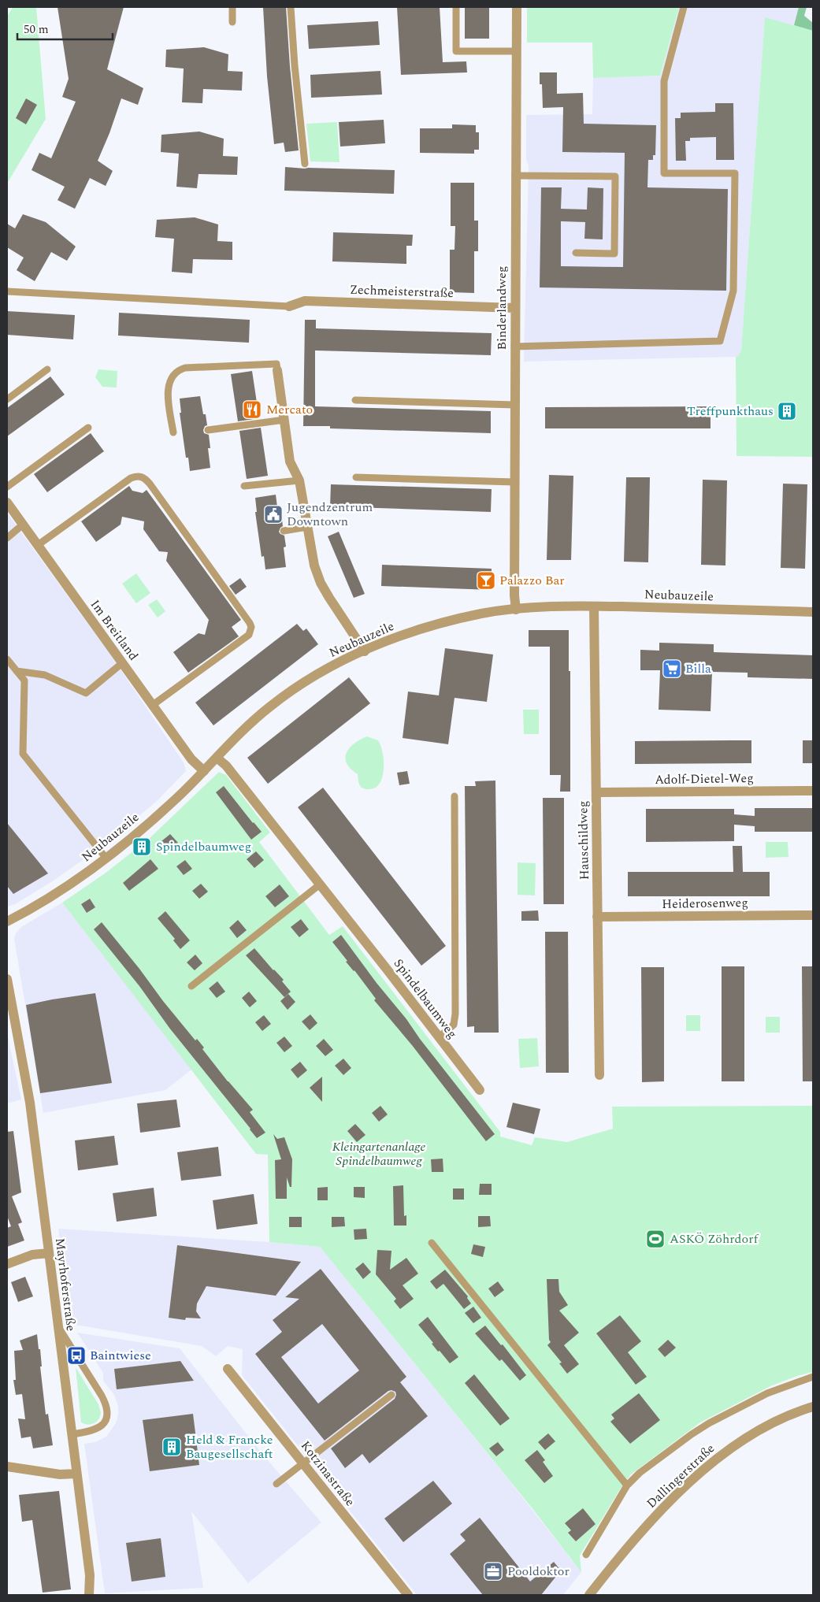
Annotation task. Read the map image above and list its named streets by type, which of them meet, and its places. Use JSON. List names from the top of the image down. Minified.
{"streets":{"street":["Zechmeisterstraße","Binderlandweg","Neubauzeile","Im Breitland","Adolf-Dietel-Weg","Hauschildweg","Heiderosenweg","Spindelbaumweg","Mayrhoferstraße","Kotzinastraße","Dallingerstraße"]},"crossings":[["Zechmeisterstraße","Binderlandweg"],["Binderlandweg","Neubauzeile"],["Neubauzeile","Im Breitland"],["Neubauzeile","Hauschildweg"],["Neubauzeile","Spindelbaumweg"],["Adolf-Dietel-Weg","Hauschildweg"],["Hauschildweg","Heiderosenweg"]],"parks":["Kleingartenanlage Spindelbaumweg"],"places":{"restaurant":["Mercato"],"building":["Treffpunkthaus","Spindelbaumweg","Held & Francke Baugesellschaft"],"public building":["Jugendzentrum Downtown"],"bar":["Palazzo Bar"],"supermarket":["Billa"],"sports":["ASKÖ Zöhrdorf"],"bus stop":["Baintwiese"],"office":["Pooldoktor"]},"scale_bar":"50 m"}
